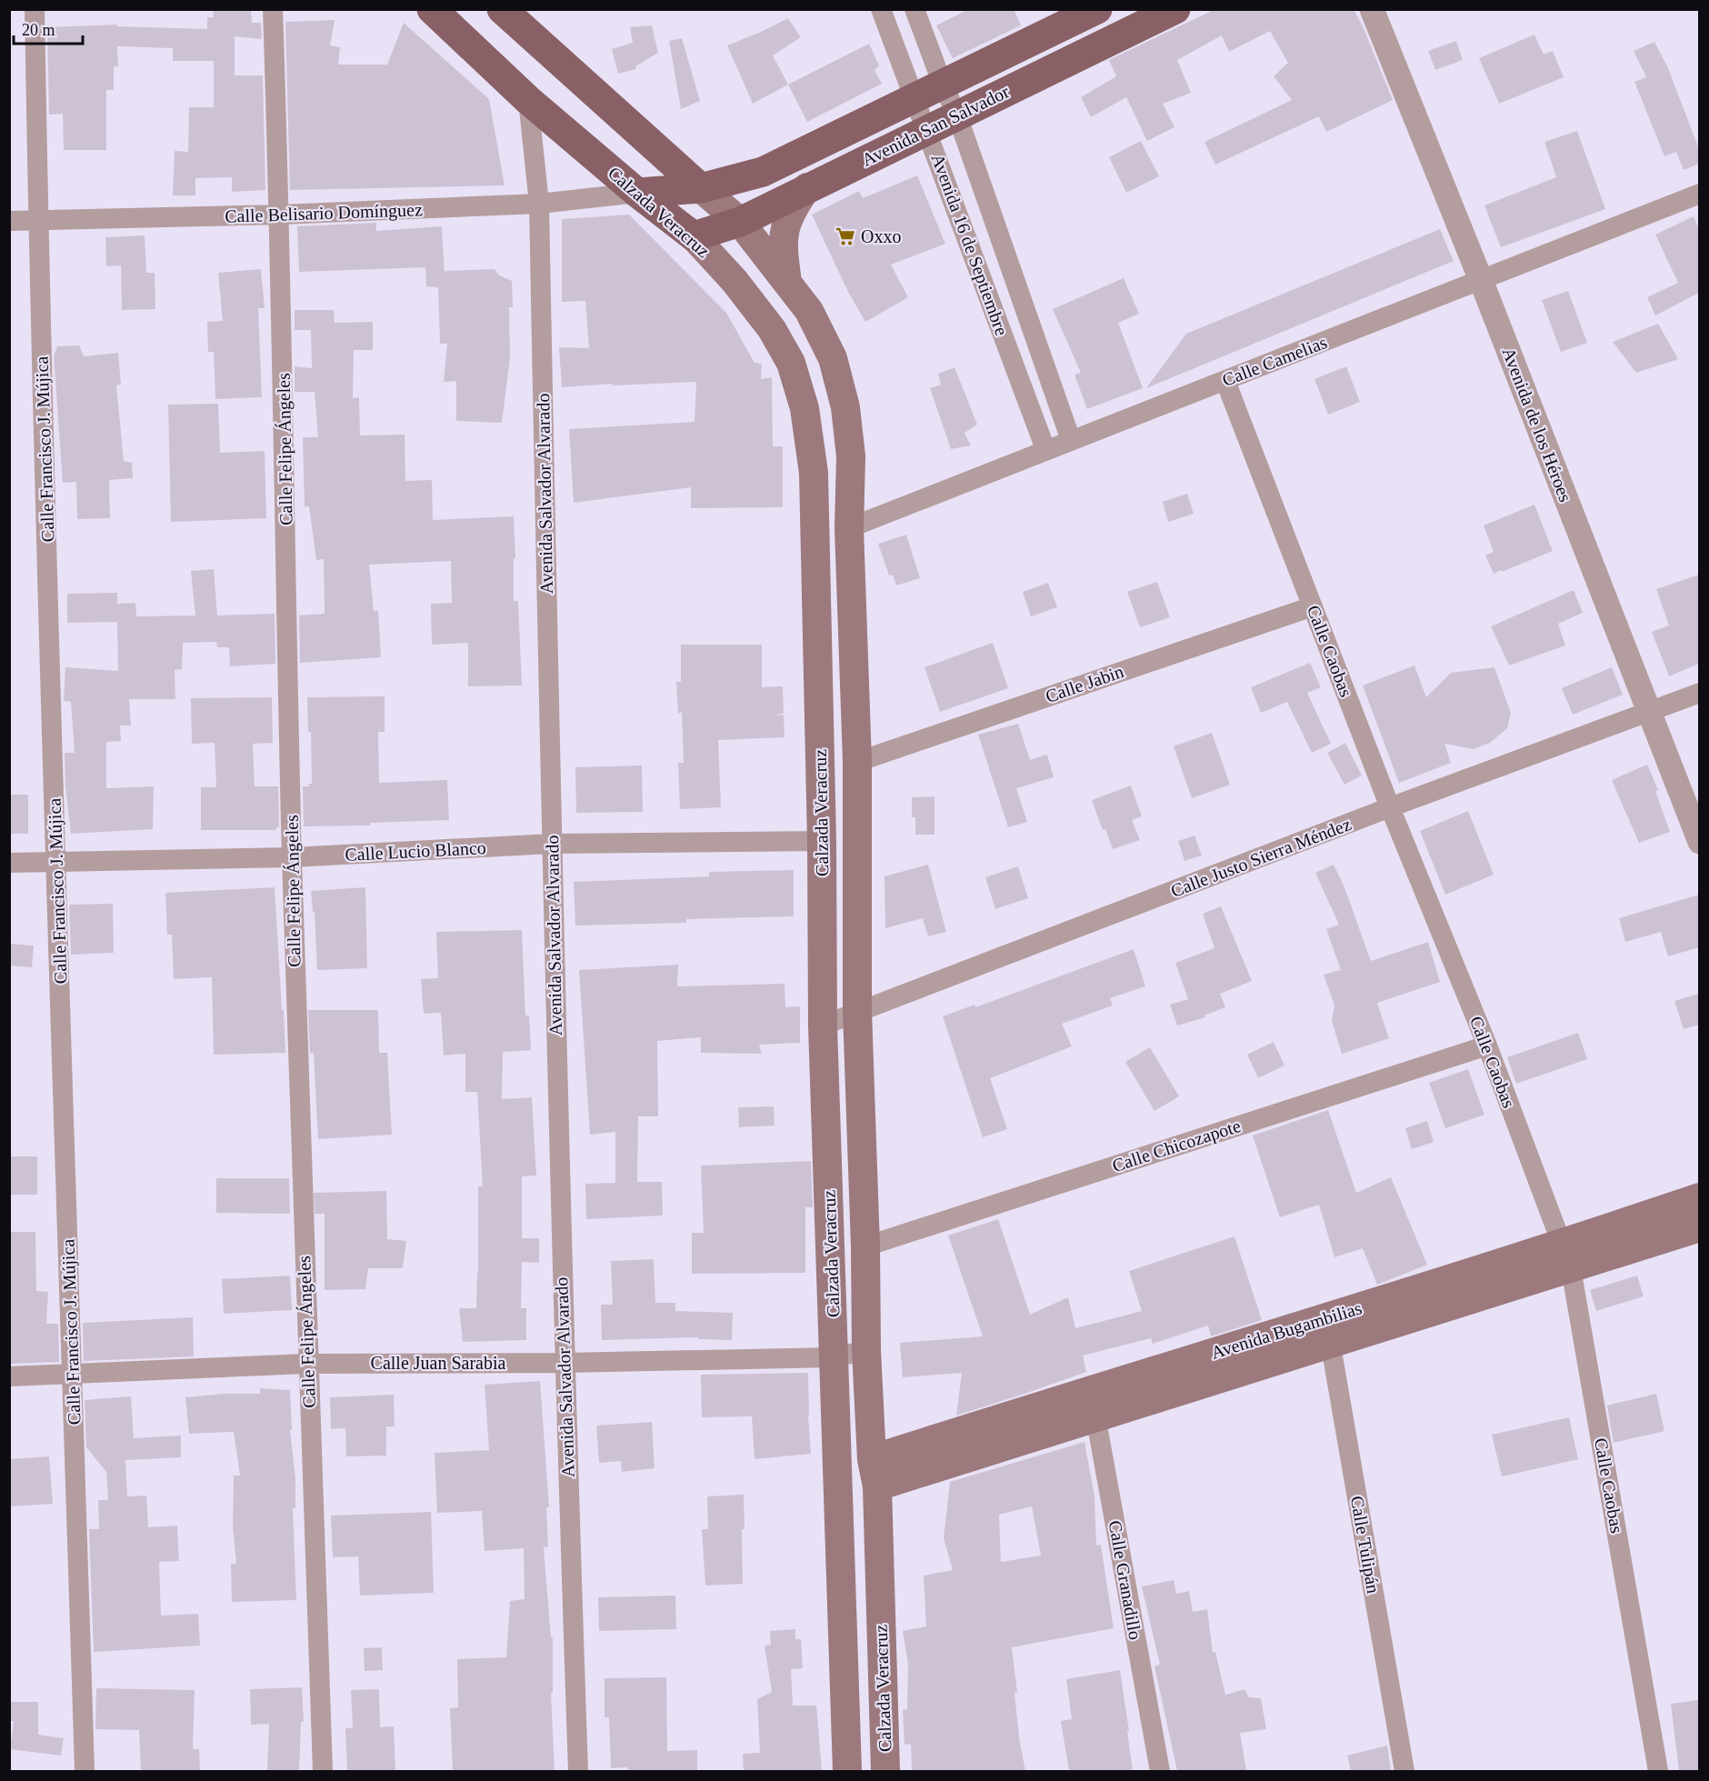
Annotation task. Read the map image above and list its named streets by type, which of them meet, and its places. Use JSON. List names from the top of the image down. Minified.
{"streets":{"main road":["Avenida San Salvador","Calzada Veracruz","Avenida Bugambilias"],"street":["Calle Belisario Domínguez","Avenida 16 de Septiembre","Calle Camelias","Avenida de los Héroes","Calle Francisco J. Mújica","Calle Felipe Ángeles","Avenida Salvador Alvarado","Calle Caobas","Calle Jabin","Calle Lucio Blanco","Calle Justo Sierra Méndez","Calle Chicozapote","Calle Juan Sarabia","Calle Tulipán","Calle Granadillo"]},"crossings":[["Avenida San Salvador","Calzada Veracruz"],["Avenida San Salvador","Calle Belisario Domínguez"],["Avenida San Salvador","Avenida 16 de Septiembre"],["Calzada Veracruz","Calle Belisario Domínguez"],["Calzada Veracruz","Calle Camelias"],["Calzada Veracruz","Avenida Salvador Alvarado"],["Calzada Veracruz","Calle Jabin"],["Calzada Veracruz","Calle Lucio Blanco"],["Calzada Veracruz","Calle Justo Sierra Méndez"],["Calzada Veracruz","Calle Chicozapote"],["Calzada Veracruz","Avenida Bugambilias"],["Calzada Veracruz","Calle Juan Sarabia"],["Calle Belisario Domínguez","Calle Francisco J. Mújica"],["Calle Belisario Domínguez","Calle Felipe Ángeles"],["Calle Belisario Domínguez","Avenida Salvador Alvarado"],["Avenida 16 de Septiembre","Calle Camelias"],["Calle Camelias","Avenida de los Héroes"],["Calle Camelias","Calle Caobas"],["Avenida de los Héroes","Calle Justo Sierra Méndez"],["Calle Francisco J. Mújica","Calle Lucio Blanco"],["Calle Francisco J. Mújica","Calle Juan Sarabia"],["Calle Felipe Ángeles","Calle Lucio Blanco"],["Calle Felipe Ángeles","Calle Juan Sarabia"],["Avenida Salvador Alvarado","Calle Lucio Blanco"],["Avenida Salvador Alvarado","Calle Juan Sarabia"],["Calle Caobas","Calle Jabin"],["Calle Caobas","Calle Justo Sierra Méndez"],["Calle Caobas","Calle Chicozapote"],["Calle Caobas","Avenida Bugambilias"],["Avenida Bugambilias","Calle Tulipán"],["Avenida Bugambilias","Calle Granadillo"]],"places":{"supermarket":["Oxxo"]},"scale_bar":"20 m"}
